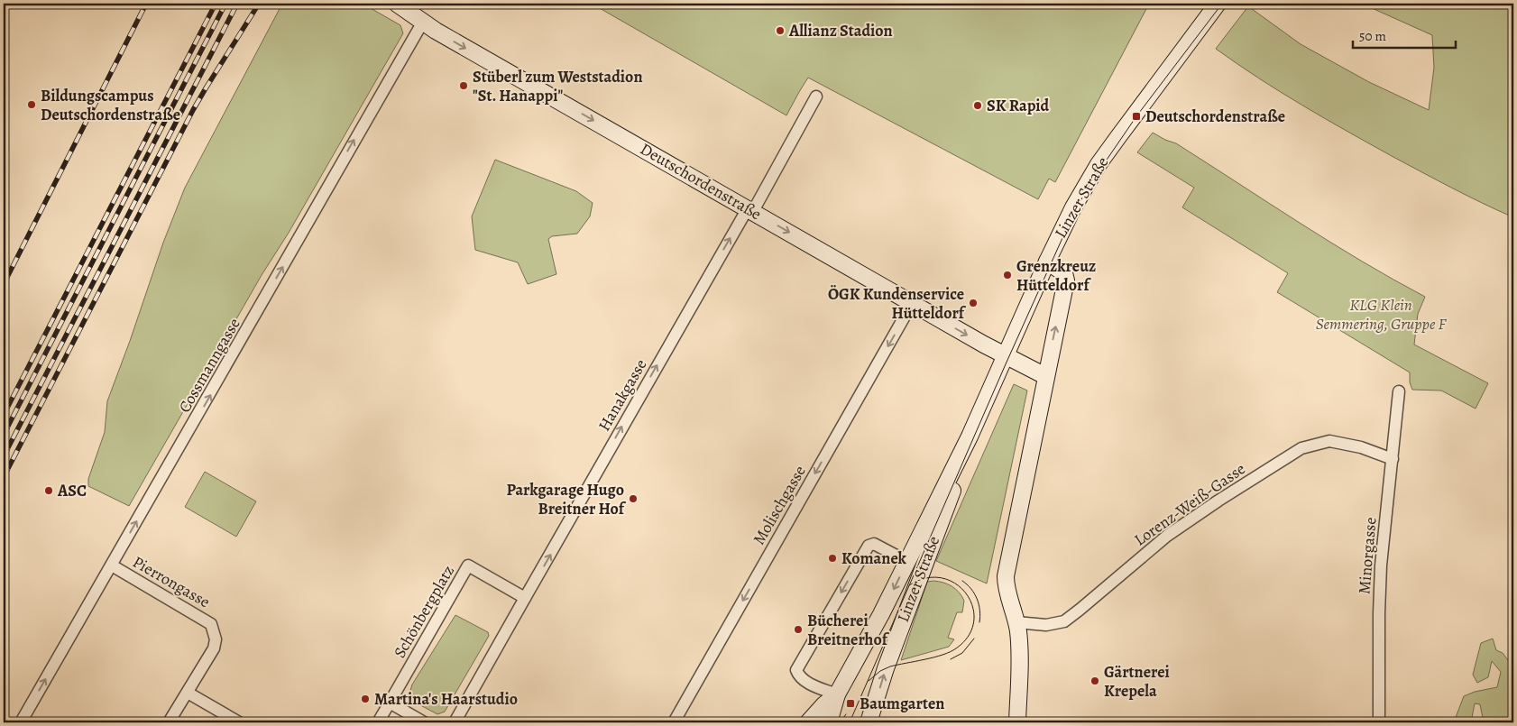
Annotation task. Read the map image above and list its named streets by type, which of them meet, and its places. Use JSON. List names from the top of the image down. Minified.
{"streets":{"main road":["Deutschordenstraße","Linzer Straße"],"street":["Cossmanngasse","Hanakgasse","Lorenz-Weiß-Gasse","Molischgasse","Minorgasse","Pierrongasse","Schönbergplatz"]},"crossings":[["Deutschordenstraße","Linzer Straße"],["Deutschordenstraße","Cossmanngasse"],["Deutschordenstraße","Hanakgasse"],["Deutschordenstraße","Molischgasse"],["Cossmanngasse","Pierrongasse"],["Hanakgasse","Schönbergplatz"],["Lorenz-Weiß-Gasse","Minorgasse"]],"one_way":["Deutschordenstraße","Cossmanngasse","Hanakgasse","Molischgasse"],"parks":["KLG Klein Semmering, Gruppe F"],"places":{"other":["Allianz Stadion","Stüberl zum Weststadion \"St. Hanappi\"","Bildungscampus Deutschordenstraße","SK Rapid","Grenzkreuz Hütteldorf","ÖGK Kundenservice Hütteldorf","ASC","Parkgarage Hugo Breitner Hof","Komanek","Bücherei Breitnerhof","Gärtnerei Krepela","Martina's Haarstudio"],"transit":["Deutschordenstraße","Baumgarten"]},"scale_bar":"50 m"}
